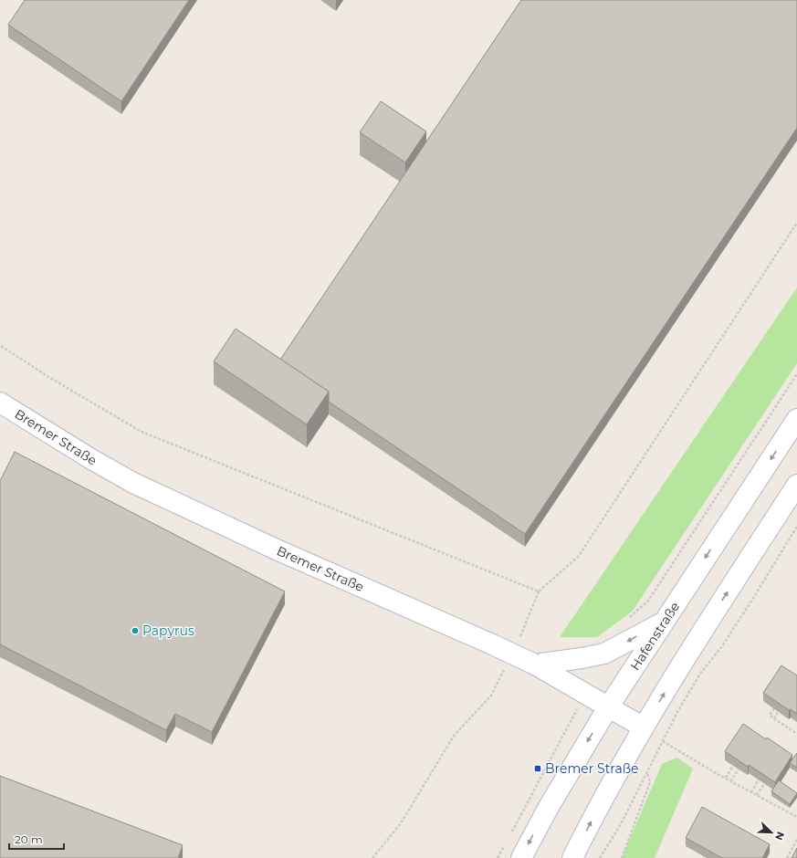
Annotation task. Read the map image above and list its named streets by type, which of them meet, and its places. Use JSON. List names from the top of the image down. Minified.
{"streets":{"main road":["Bremer Straße","Hafenstraße"]},"crossings":[["Bremer Straße","Hafenstraße"]],"places":{"other":["Papyrus"],"transit":["Bremer Straße"]},"scale_bar":"20 m","north":"bottom right"}
